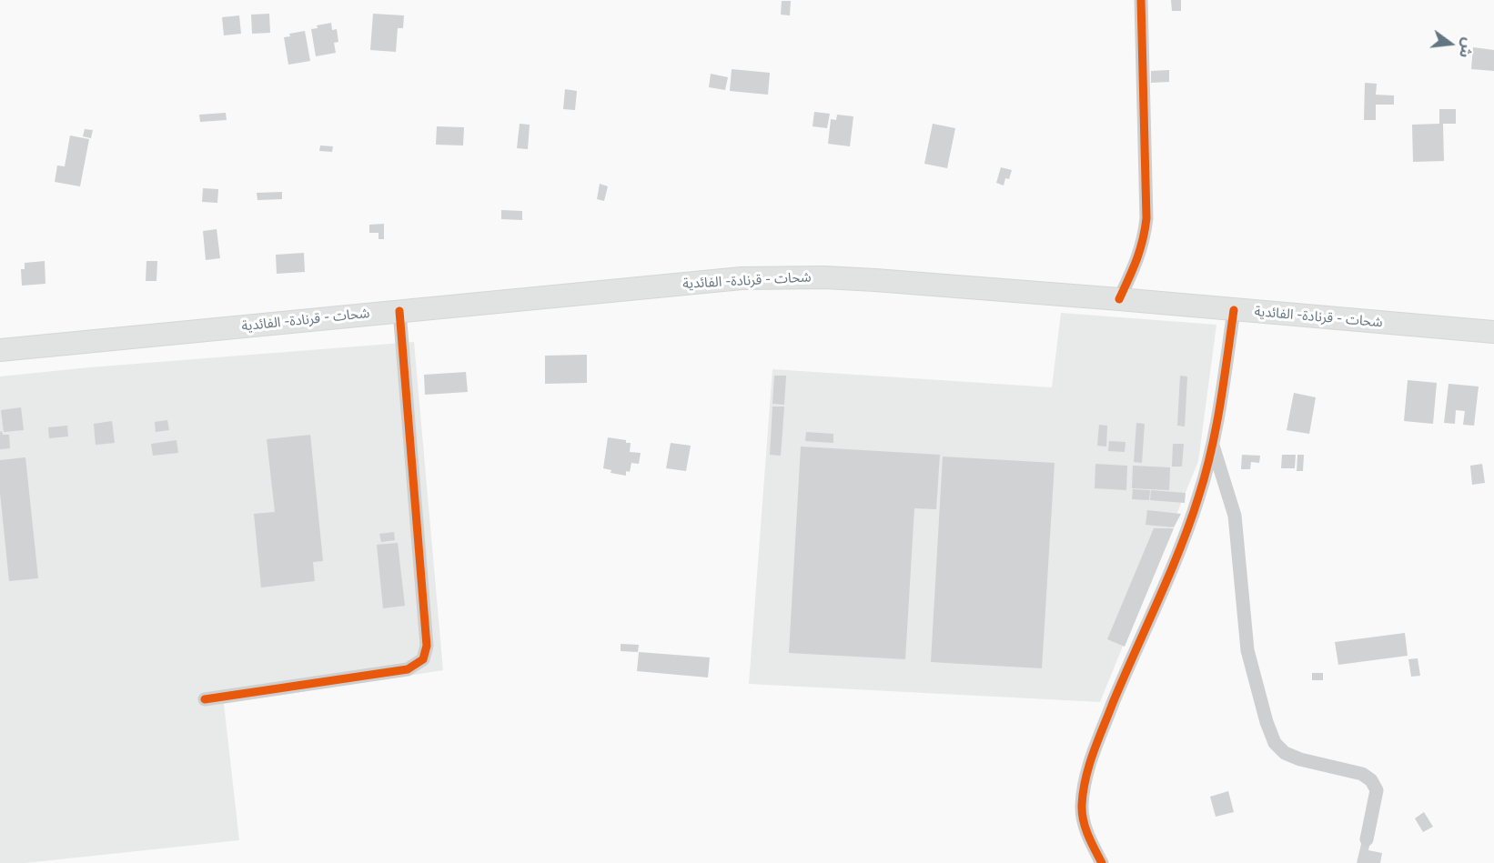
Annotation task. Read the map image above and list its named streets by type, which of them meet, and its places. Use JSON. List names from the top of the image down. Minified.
{"streets":{"main road":["شحات - قرنادة- الفائدية"]},"north":"right"}
